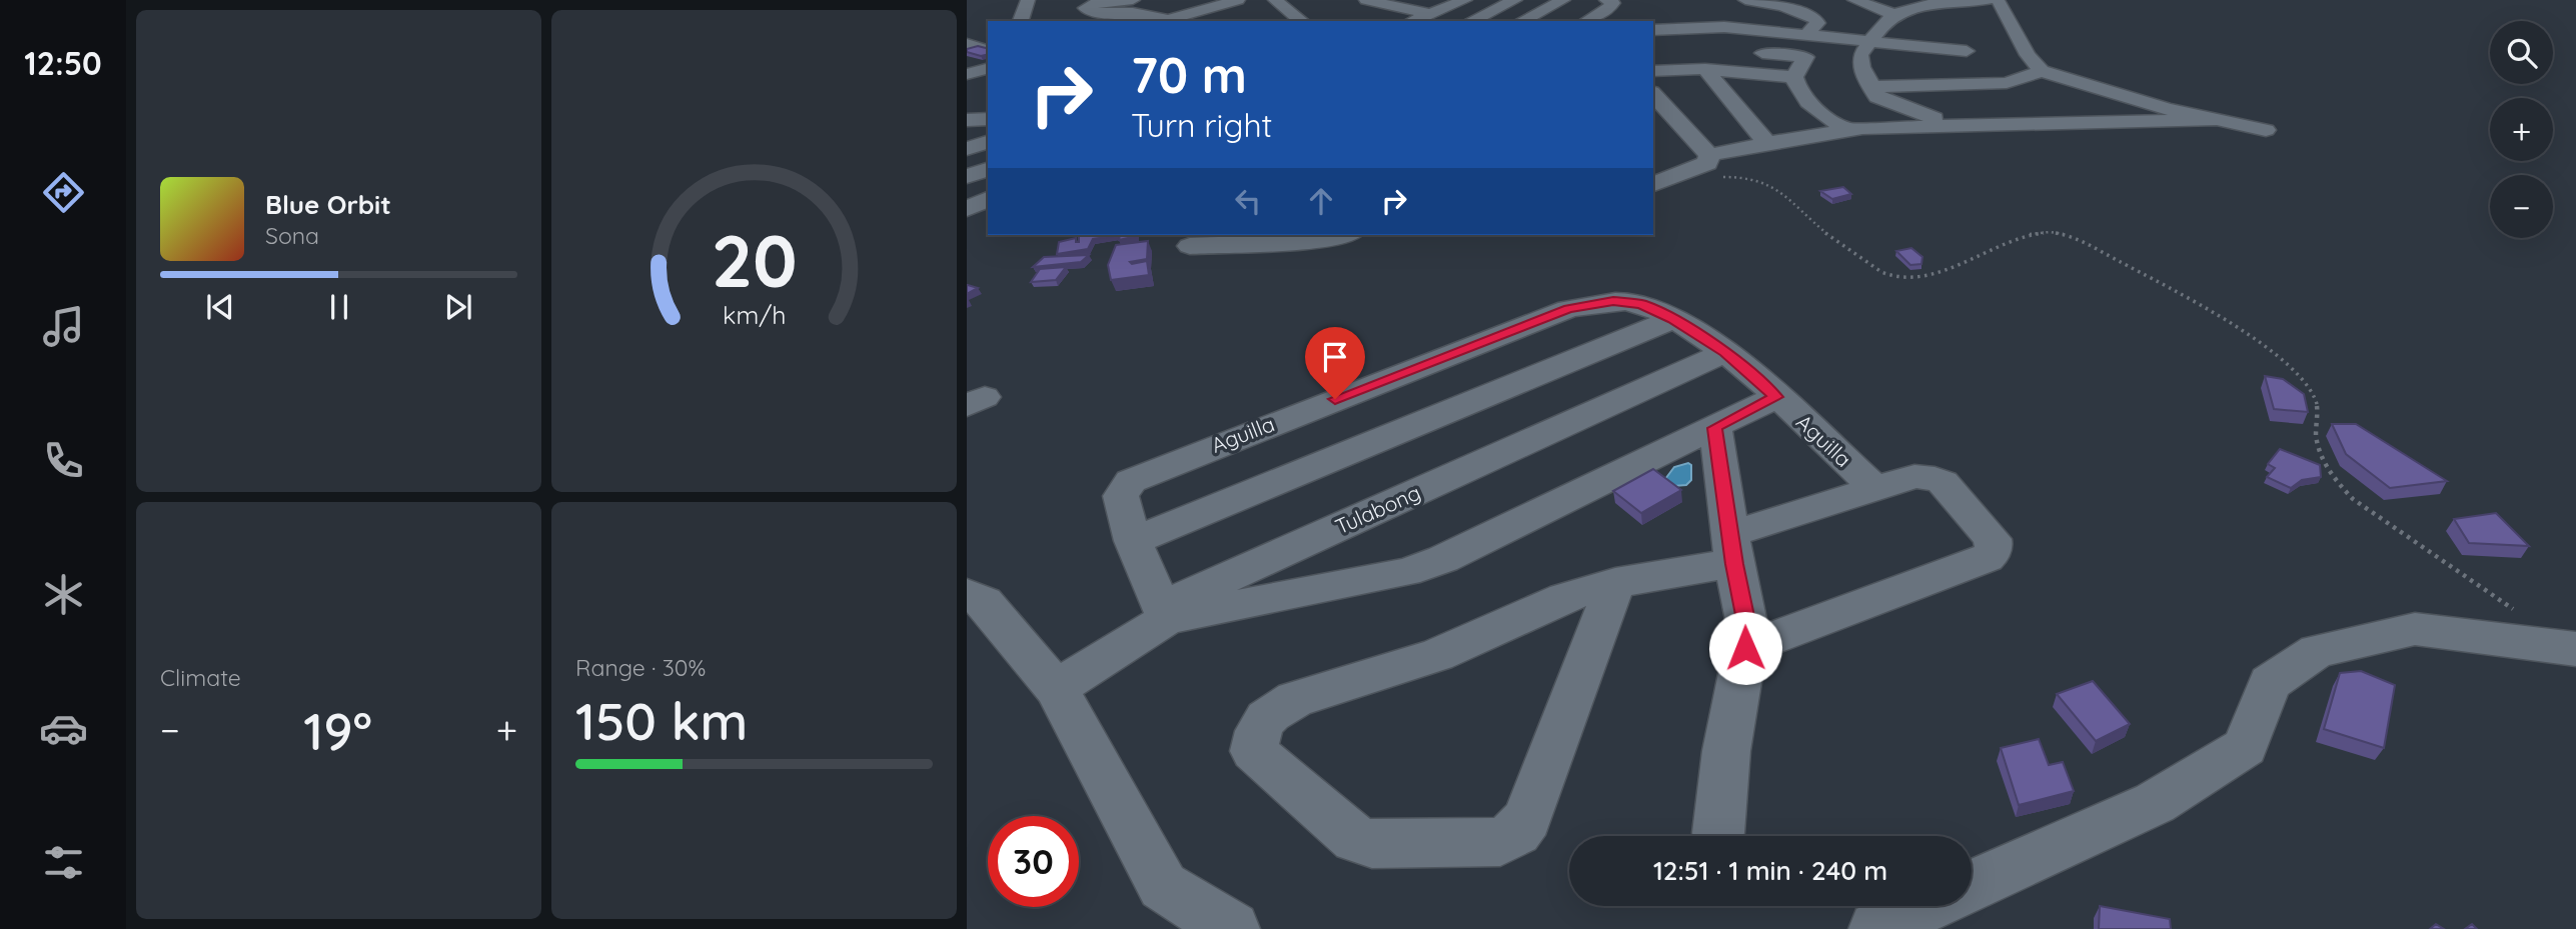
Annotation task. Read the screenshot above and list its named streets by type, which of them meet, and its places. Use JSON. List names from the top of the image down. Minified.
{"streets":{"street":["Aguilla","Tulabong"]},"crossings":[["Aguilla","Tulabong"]],"page":{"tabs":"12:50","map_buttons":["+","−"],"turn":["70 m","Turn right"],"song":["Blue Orbit","Sona"],"tile":["Climate",["Range · 30%","150 km"]],"heat":["−","19°","+"],"limit":"30","trip":"12:51 · 1 min · 240 m","gauge":["20","km/h"]}}
